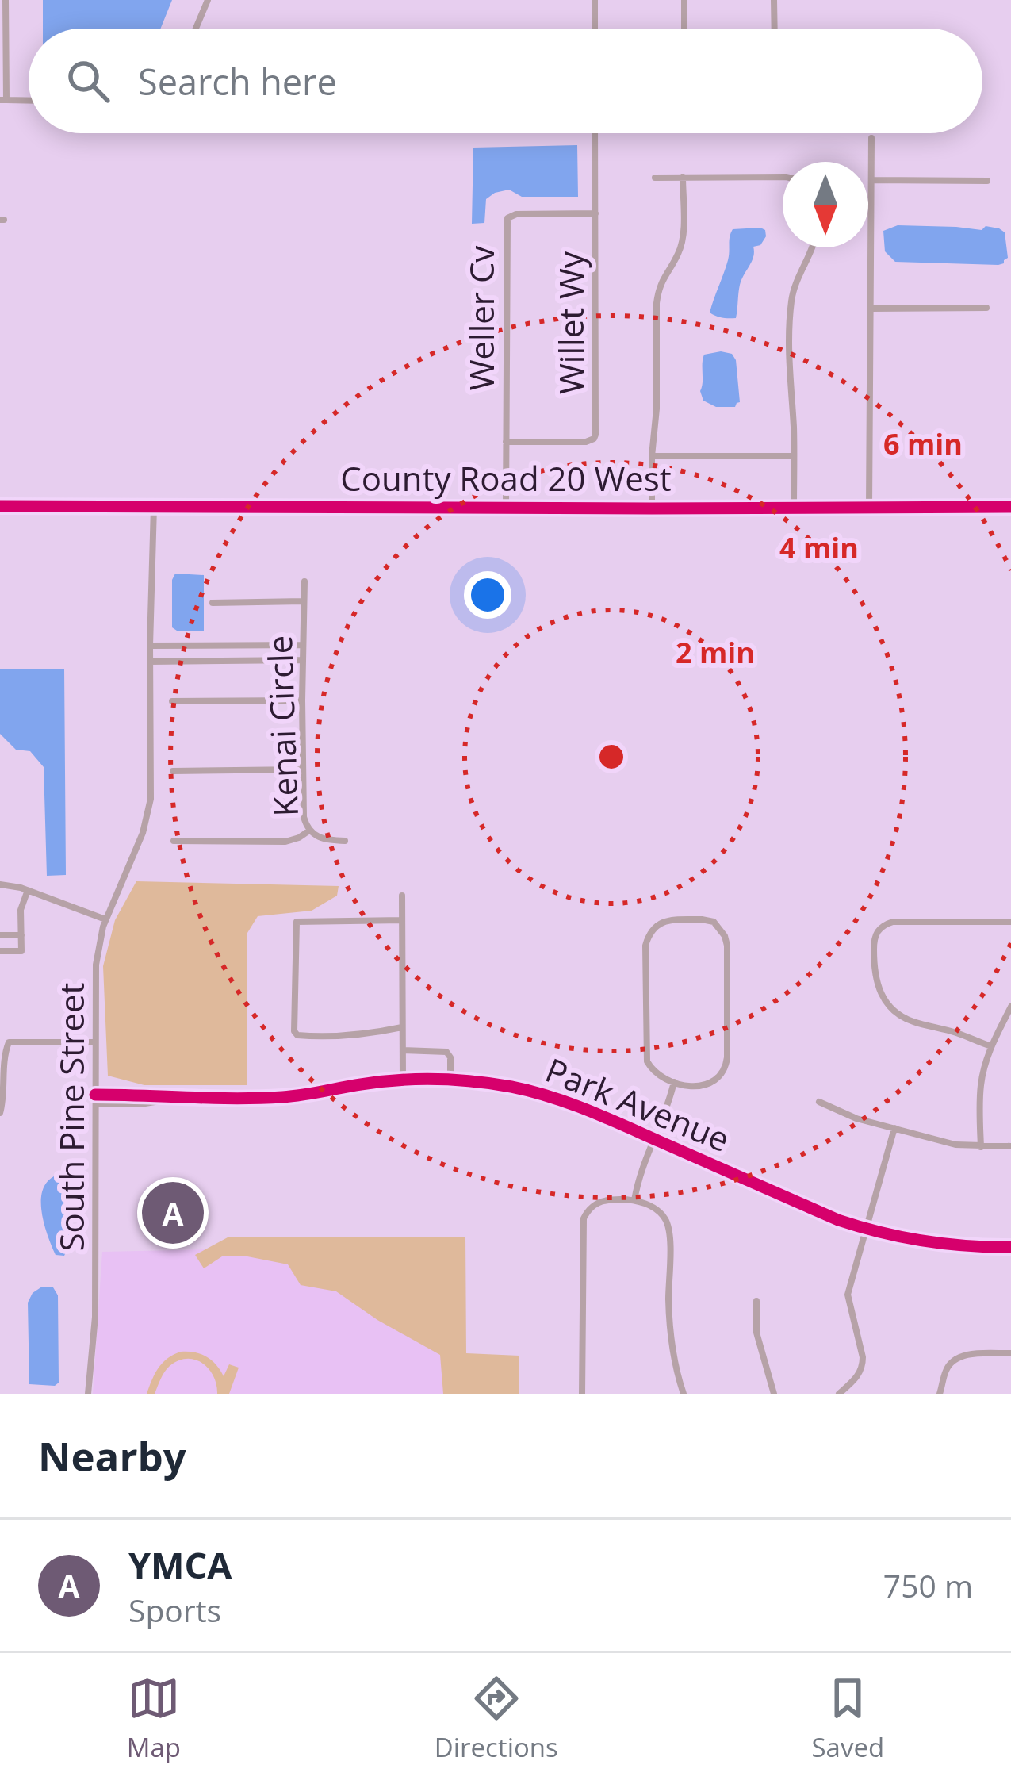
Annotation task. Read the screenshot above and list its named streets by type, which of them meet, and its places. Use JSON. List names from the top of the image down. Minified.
{"streets":{"street":["Weller Cv","Willet Wy","County Road 20 West","Kenai Circle","Park Avenue","South Pine Street"]},"crossings":[["Weller Cv","Willet Wy"],["Weller Cv","County Road 20 West"],["County Road 20 West","South Pine Street"],["Park Avenue","South Pine Street"]],"north":"bottom","page":{"search":"Search here","pins":"A","heading":"Nearby","list":[{"mark":"A","name":"YMCA","note":"Sports","value":"750 m"}],"nav":["Map","Directions","Saved"]},"rings":["6 min","4 min","2 min"]}
